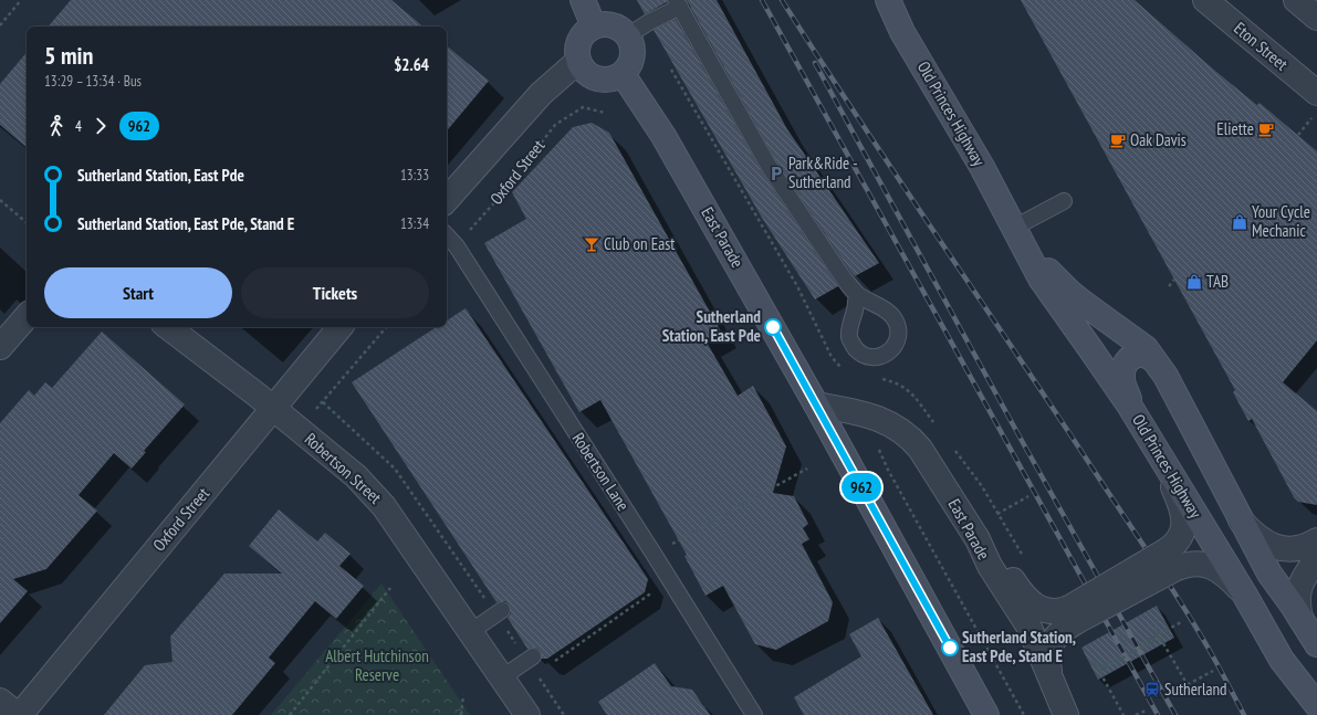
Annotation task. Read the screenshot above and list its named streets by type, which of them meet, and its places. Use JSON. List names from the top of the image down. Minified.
{"streets":{"street":["Eton Street","Old Princes Highway","Oxford Street","East Parade","Robertson Street"],"lane":["Robertson Lane"]},"crossings":[["Oxford Street","East Parade"],["Oxford Street","Robertson Street"],["Oxford Street","Robertson Lane"]],"parks":["Albert Hutchinson Reserve"],"places":{"cafe":["Eliette","Oak Davis"],"parking":["Park&Ride - Sutherland"],"shop":["Your Cycle Mechanic","TAB"],"bar":["Club on East"],"other":["Sutherland Station, East Pde","Sutherland Station, East Pde, Stand E"],"station":["Sutherland"]},"lines":["bus line 962"],"page":{"on_map":"962","heading":["5 min","13:29 – 13:34 · Bus","$2.64"],"legs":["4","962"],"list":[{"name":"Sutherland Station, East Pde","value":"13:33"},{"name":"Sutherland Station, East Pde, Stand E","value":"13:34"}],"buttons":["Start","Tickets"]}}
